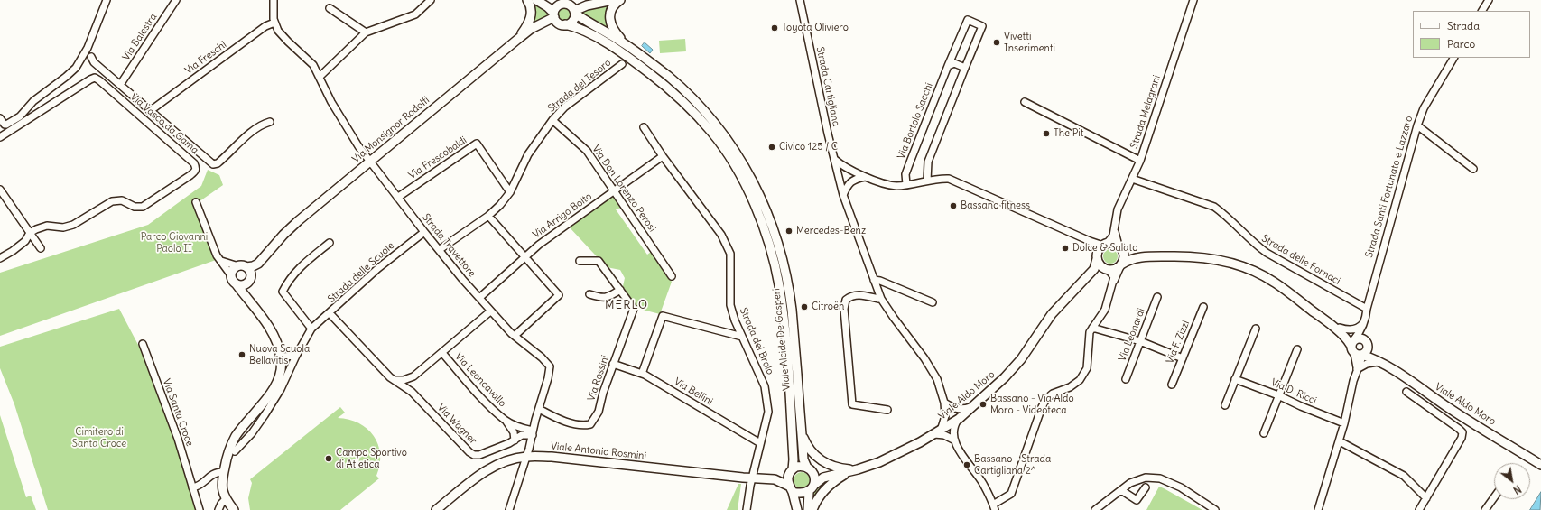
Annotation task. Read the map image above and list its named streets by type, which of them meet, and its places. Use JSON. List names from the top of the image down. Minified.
{"streets":{"main road":["Via Monsignor Rodolfi","Strada Santi Fortunato e Lazzaro","Viale Alcide De Gasperi","Viale Aldo Moro","Viale Antonio Rosmini"],"street":["Via Balestra","Via Freschi","Strada del Tesoro","Strada Cartigliana","Strada Melagrani","Via Bortolo Sacchi","Via Vasco da Gama","Via Frescobaldi","Via Don Lorenzo Perosi","Via Arrigo Boito","Strada Travettore","Strada delle Fornaci","Strada delle Scuole","Via Leonardi","Strada del Brolo","Via F. Zizzi","Via Rossini","Via Leoncavallo","Via Bellini","Via D. Ricci","Via Santa Croce","Via Wagner"]},"crossings":[["Via Freschi","Strada Travettore"],["Strada del Tesoro","Via Frescobaldi"],["Strada del Tesoro","Via Don Lorenzo Perosi"],["Strada del Tesoro","Strada Travettore"],["Strada Cartigliana","Viale Aldo Moro"],["Strada Melagrani","Strada delle Fornaci"],["Strada Melagrani","Viale Aldo Moro"],["Via Monsignor Rodolfi","Strada Travettore"],["Via Monsignor Rodolfi","Viale Alcide De Gasperi"],["Via Frescobaldi","Strada Travettore"],["Strada Santi Fortunato e Lazzaro","Strada delle Fornaci"],["Strada Santi Fortunato e Lazzaro","Via D. Ricci"],["Strada Santi Fortunato e Lazzaro","Viale Aldo Moro"],["Via Don Lorenzo Perosi","Via Arrigo Boito"],["Via Arrigo Boito","Strada Travettore"],["Via Arrigo Boito","Strada del Brolo"],["Strada Travettore","Strada delle Scuole"],["Strada Travettore","Via Rossini"],["Strada Travettore","Via Leoncavallo"],["Strada Travettore","Via Wagner"],["Strada Travettore","Viale Antonio Rosmini"],["Strada delle Scuole","Via Wagner"],["Viale Alcide De Gasperi","Viale Aldo Moro"],["Viale Alcide De Gasperi","Viale Antonio Rosmini"],["Strada del Brolo","Via Bellini"],["Strada del Brolo","Viale Antonio Rosmini"],["Via Rossini","Via Bellini"],["Via Leoncavallo","Via Wagner"],["Viale Aldo Moro","Viale Antonio Rosmini"]],"districts":["MERLO"],"parks":["Parco Giovanni Paolo II","Cimitero di Santa Croce"],"places":["Toyota Oliviero","Vivetti Inserimenti","The Pit","Civico 125 / C","Bassano fitness","Mercedes-Benz","Dolce & Salato","Citroën","Nuova Scuola Bellavitis","Bassano - Via Aldo Moro - Videoteca","Campo Sportivo di Atletica","Bassano - Strada Cartigliana 2^"],"legend":["Strada","Parco"],"north":"bottom right"}
